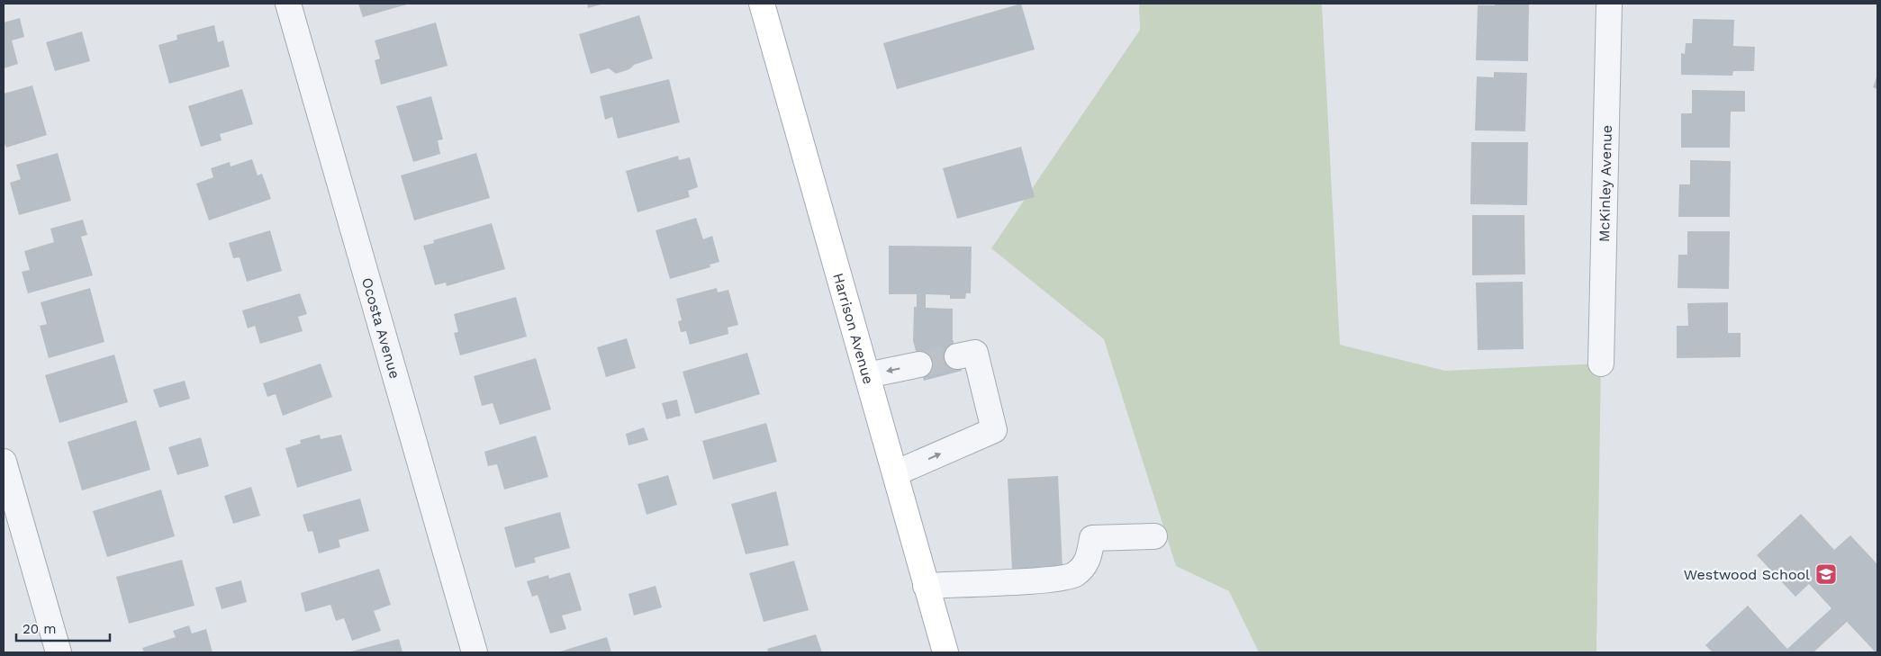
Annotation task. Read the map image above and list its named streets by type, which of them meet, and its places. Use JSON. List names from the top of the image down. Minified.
{"streets":{"main road":["Harrison Avenue"],"street":["McKinley Avenue","Ocosta Avenue"]},"places":{"school or university":["Westwood School"]},"scale_bar":"20 m"}
